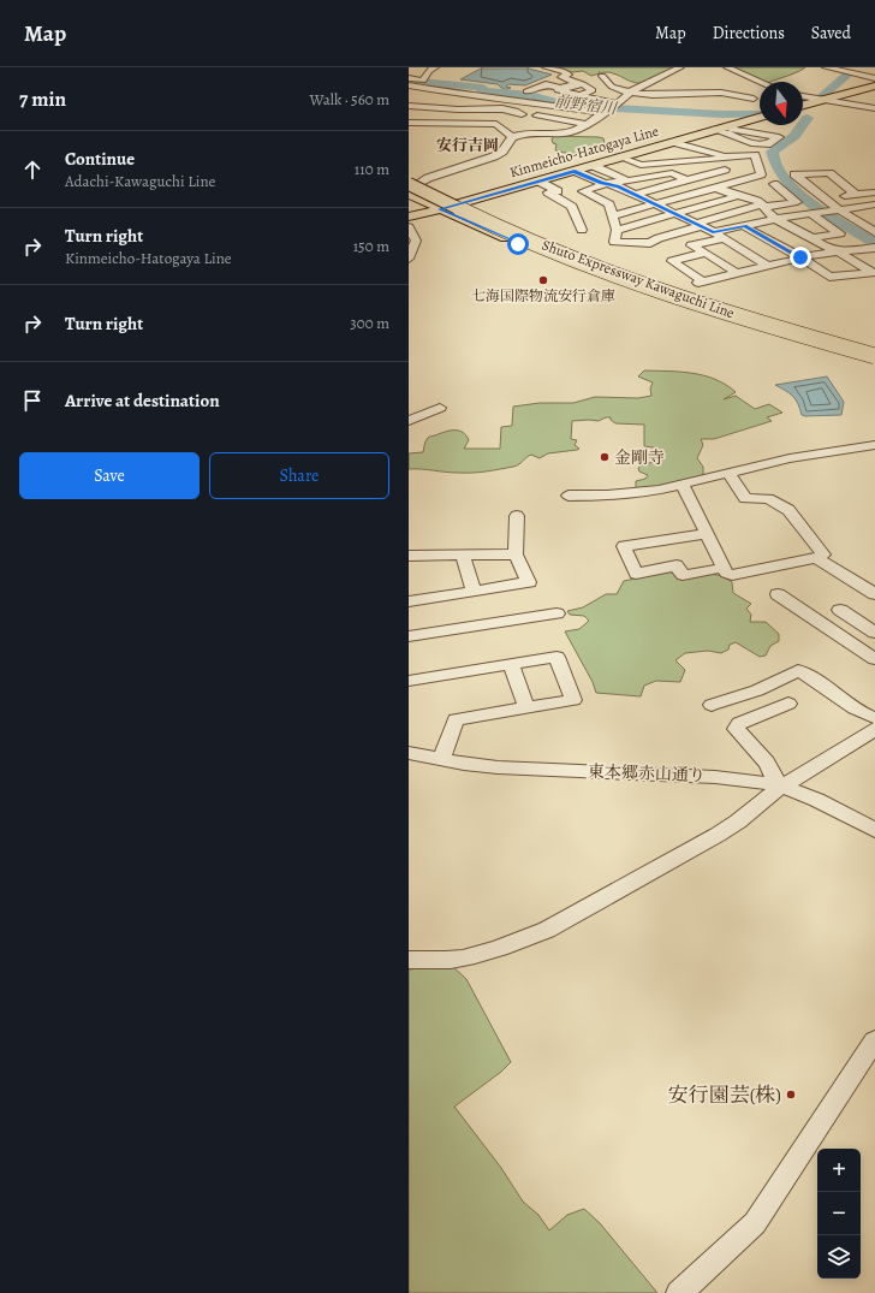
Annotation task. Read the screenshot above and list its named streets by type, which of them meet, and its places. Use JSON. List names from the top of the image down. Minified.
{"streets":{"highway":["Shuto Expressway Kawaguchi Line"],"main road":["Kinmeicho-Hatogaya Line"],"street":["東本郷赤山通り"]},"districts":["安行吉岡"],"water":["前野宿川"],"places":["七海国際物流安行倉庫","金剛寺","安行園芸(株)"],"north":"bottom","page":{"header":"Map","nav":["Map","Directions","Saved"],"heading":["7 min","Walk · 560 m"],"list":[["Continue","Adachi-Kawaguchi Line","110 m"],["Turn right","Kinmeicho-Hatogaya Line","150 m"],["Turn right","300 m"],"Arrive at destination"],"buttons":["Save","Share"],"map_buttons":["+","−"]}}
